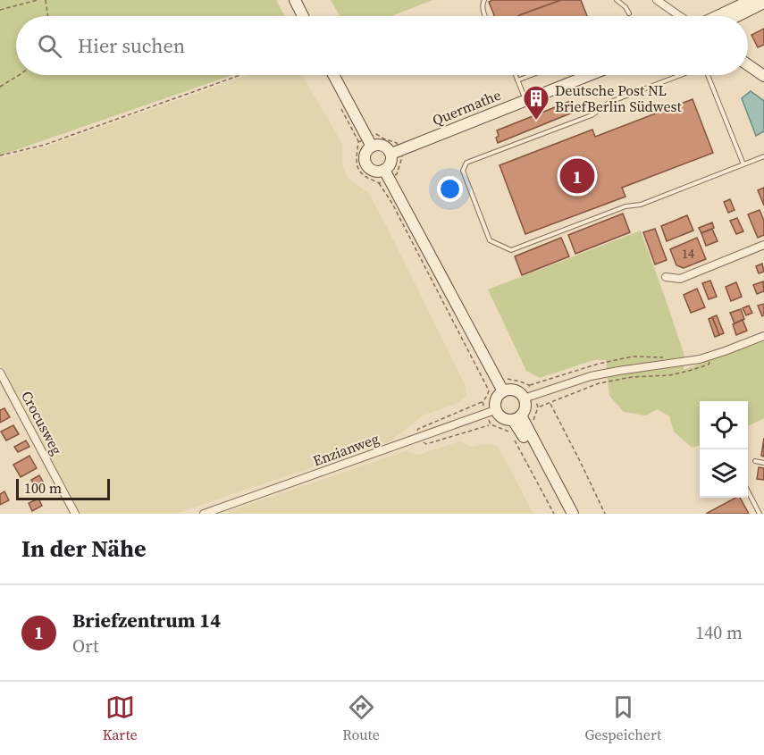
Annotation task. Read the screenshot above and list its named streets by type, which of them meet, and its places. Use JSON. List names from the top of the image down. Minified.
{"streets":{"main road":["Quermathe"],"street":["Crocusweg","Enzianweg"]},"places":{"building":["Deutsche Post NL BriefBerlin Südwest"]},"house_numbers":["14"],"scale_bar":"100 m","page":{"search":"Hier suchen","pins":"1","scale":"100 m","heading":"In der Nähe","list":[{"mark":"1","name":"Briefzentrum 14","note":"Ort","value":"140 m"}],"nav":["Karte","Route","Gespeichert"]}}
